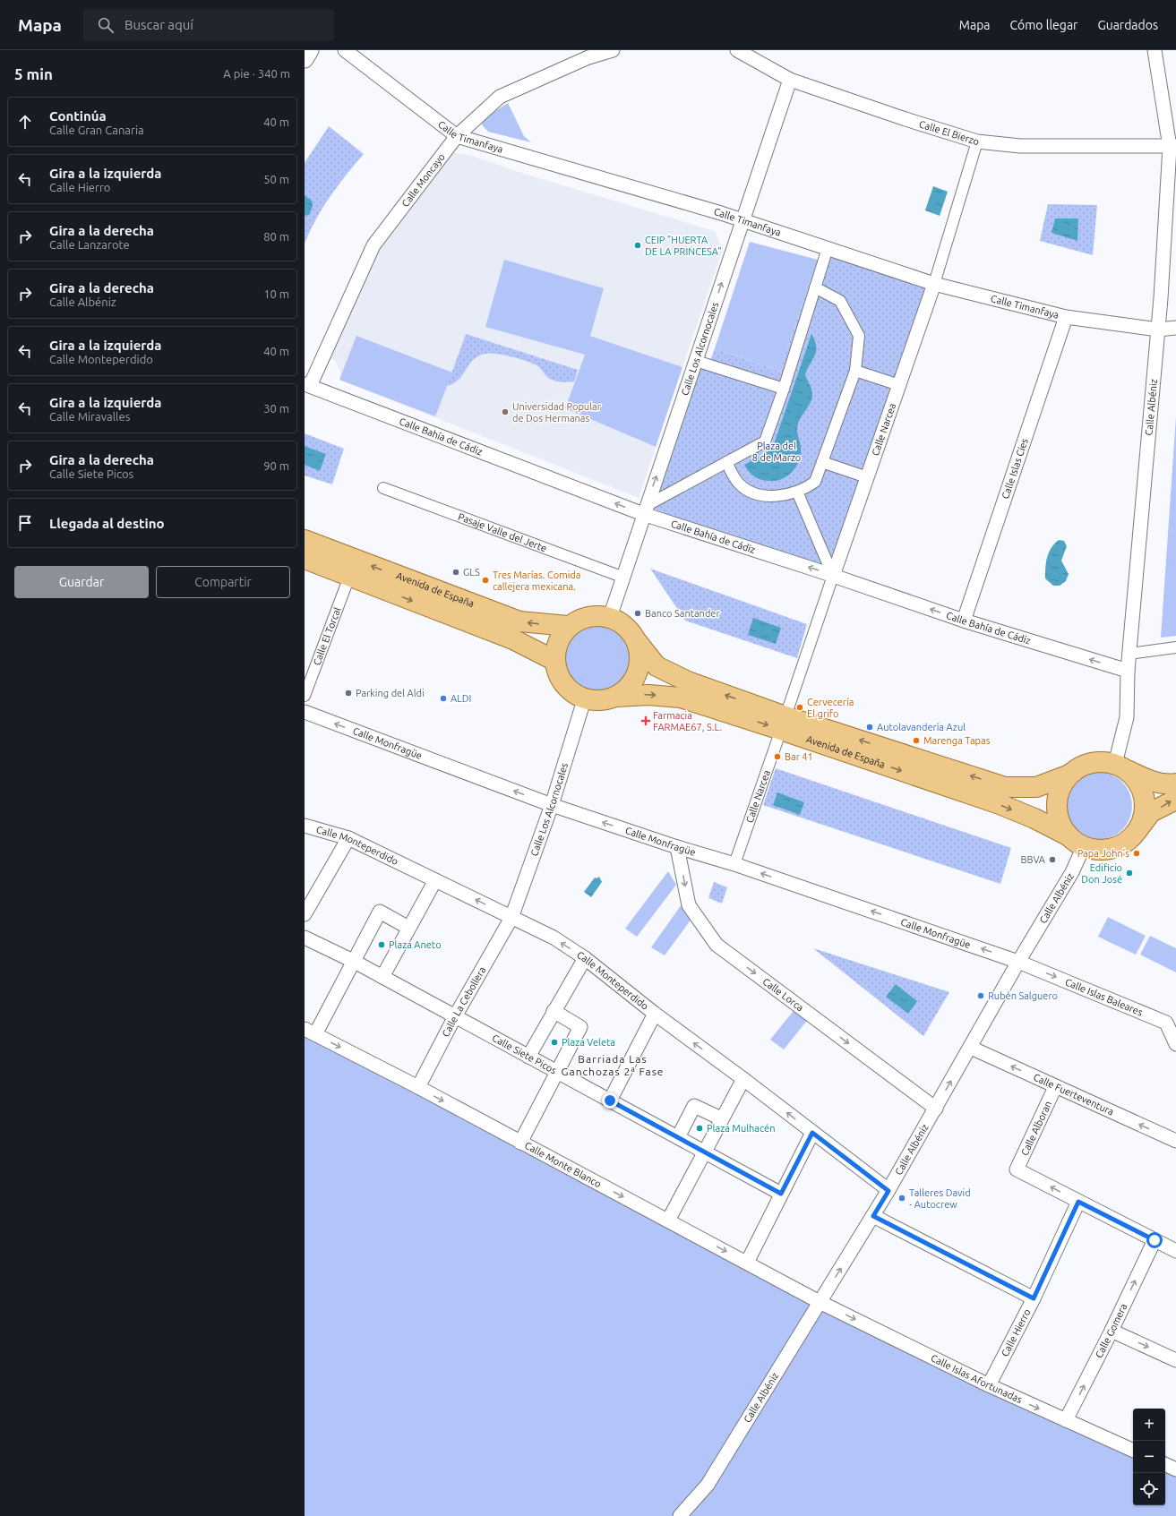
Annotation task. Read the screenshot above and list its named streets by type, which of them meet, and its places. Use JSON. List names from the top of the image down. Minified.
{"streets":{"main road":["Avenida de España"],"street":["Calle El Bierzo","Calle Timanfaya","Calle Moncayo","Calle Los Alcornocales","Calle Albéniz","Calle Narcea","Calle Bahía de Cádiz","Calle Islas Cíes","Pasaje Valle del Jerte","Calle El Torcal","Calle Monfragüe","Calle Monteperdido","Calle Lorca","Calle Islas Baleares","Calle La Cebollera","Calle Siete Picos","Calle Fuerteventura","Calle Alboran","Calle Monte Blanco","Calle Gomera","Calle Hierro","Calle Islas Afortunadas"]},"crossings":[["Calle El Bierzo","Calle Los Alcornocales"],["Calle El Bierzo","Calle Albéniz"],["Calle El Bierzo","Calle Narcea"],["Calle Timanfaya","Calle Moncayo"],["Calle Timanfaya","Calle Los Alcornocales"],["Calle Timanfaya","Calle Albéniz"],["Calle Timanfaya","Calle Narcea"],["Calle Timanfaya","Calle Islas Cíes"],["Calle Moncayo","Calle Bahía de Cádiz"],["Calle Los Alcornocales","Calle Bahía de Cádiz"],["Calle Los Alcornocales","Pasaje Valle del Jerte"],["Calle Los Alcornocales","Avenida de España"],["Calle Los Alcornocales","Calle Monfragüe"],["Calle Los Alcornocales","Calle Monteperdido"],["Calle Los Alcornocales","Calle La Cebollera"],["Calle Albéniz","Calle Bahía de Cádiz"],["Calle Albéniz","Avenida de España"],["Calle Albéniz","Calle Monfragüe"],["Calle Albéniz","Calle Monteperdido"],["Calle Albéniz","Calle Lorca"],["Calle Albéniz","Calle Islas Baleares"],["Calle Albéniz","Calle Fuerteventura"],["Calle Albéniz","Calle Monte Blanco"],["Calle Albéniz","Calle Islas Afortunadas"],["Calle Narcea","Calle Bahía de Cádiz"],["Calle Narcea","Avenida de España"],["Calle Narcea","Calle Monfragüe"],["Calle Bahía de Cádiz","Calle Islas Cíes"],["Avenida de España","Calle El Torcal"],["Calle Monfragüe","Calle Lorca"],["Calle Monfragüe","Calle Islas Baleares"],["Calle Monteperdido","Calle La Cebollera"],["Calle La Cebollera","Calle Siete Picos"],["Calle La Cebollera","Calle Monte Blanco"],["Calle Fuerteventura","Calle Alboran"],["Calle Alboran","Calle Hierro"],["Calle Monte Blanco","Calle Islas Afortunadas"],["Calle Gomera","Calle Islas Afortunadas"],["Calle Hierro","Calle Islas Afortunadas"]],"one_way":["Calle Bahía de Cádiz","Calle Monfragüe","Calle Monteperdido","Calle Lorca","Calle Islas Baleares","Calle Fuerteventura","Calle Monte Blanco","Calle Gomera"],"districts":["Barriada Las Ganchozas 2ª Fase"],"parks":["Plaza del 8 de Marzo"],"places":{"other":["CEIP \"HUERTA DE LA PRINCESA\"","Universidad Popular de Dos Hermanas","GLS","Tres Marías. Comida callejera mexicana.","Banco Santander","Parking del Aldi","ALDI","Cervecería El grifo","Autolavandería Azul","Marenga Tapas","Bar 41","Papa John's","BBVA","Edificio Don José","Plaza Aneto","Rubén Salguero","Plaza Veleta","Plaza Mulhacén","Talleres David - Autocrew"],"health":["Farmacia FARMAE67, S.L."]},"page":{"header":"Mapa","search":"Buscar aquí","nav":["Mapa","Cómo llegar","Guardados"],"heading":["5 min","A pie · 340 m"],"list":[["Continúa","Calle Gran Canaria","40 m"],["Gira a la izquierda","Calle Hierro","50 m"],["Gira a la derecha","Calle Lanzarote","80 m"],["Gira a la derecha","Calle Albéniz","10 m"],["Gira a la izquierda","Calle Monteperdido","40 m"],["Gira a la izquierda","Calle Miravalles","30 m"],["Gira a la derecha","Calle Siete Picos","90 m"],"Llegada al destino"],"buttons":["Guardar","Compartir"],"map_buttons":["+","−"]}}
